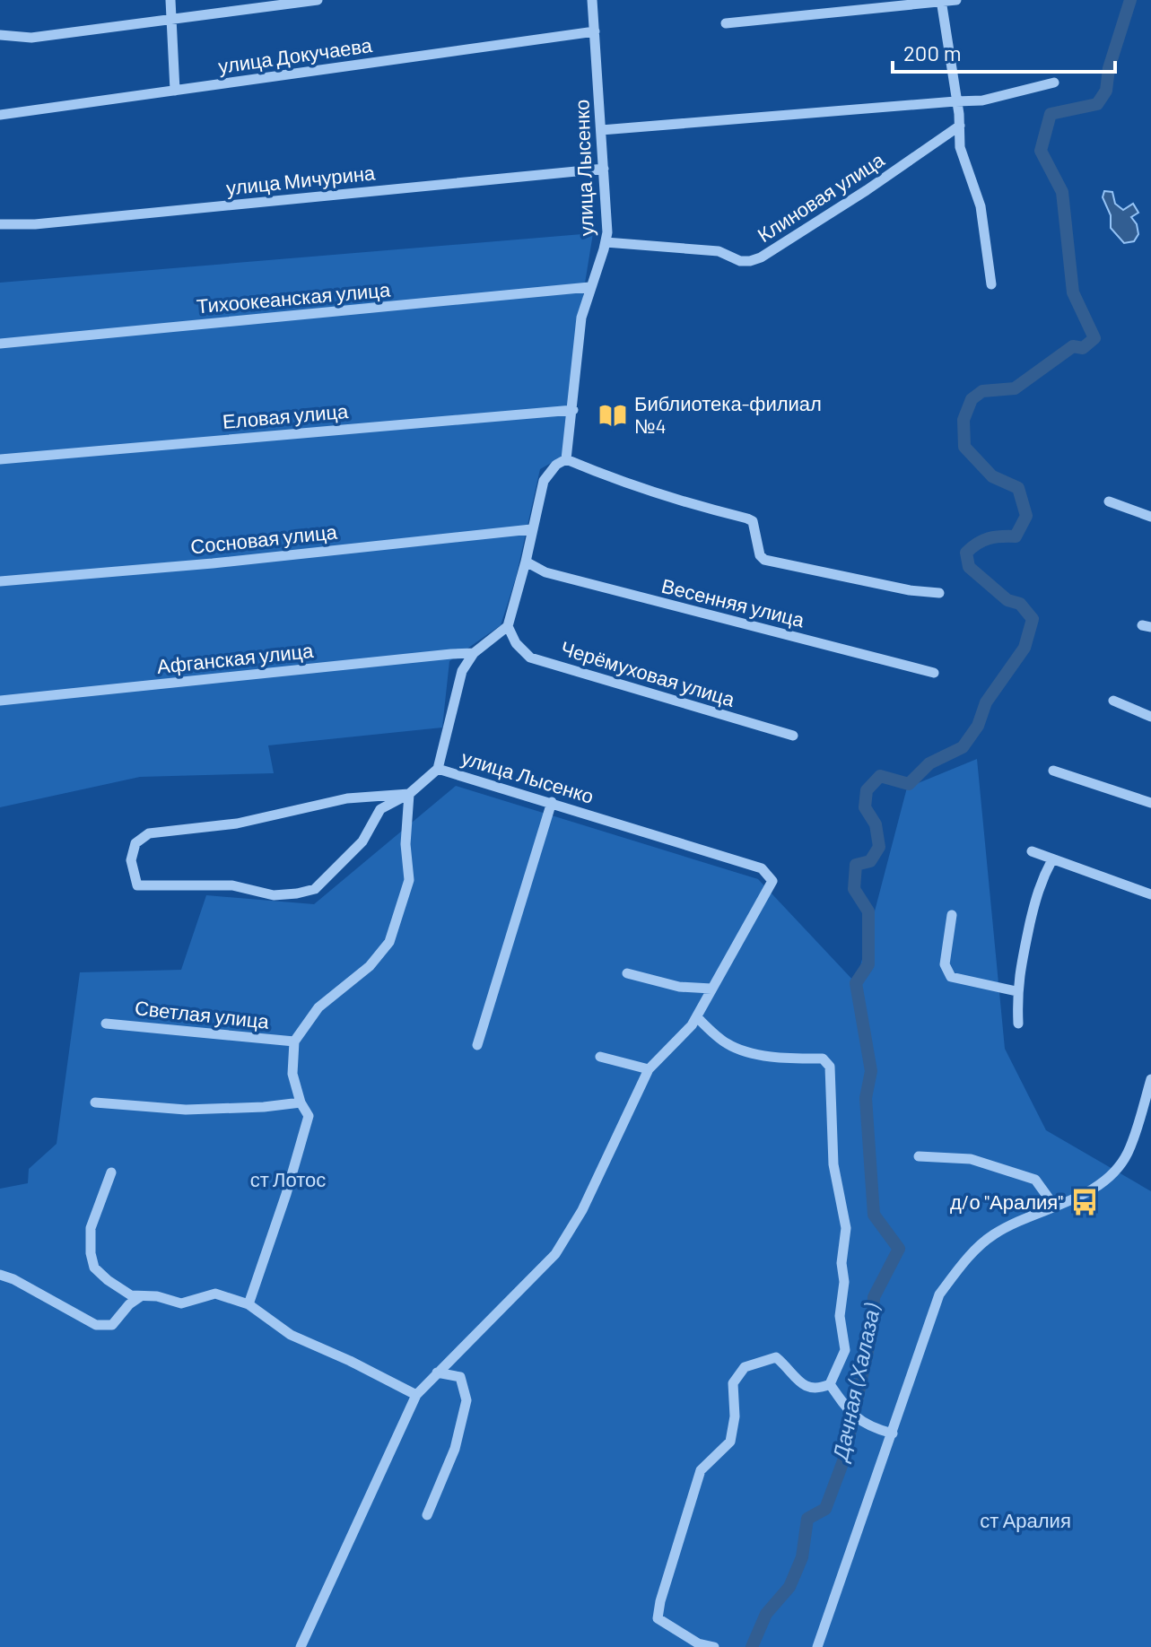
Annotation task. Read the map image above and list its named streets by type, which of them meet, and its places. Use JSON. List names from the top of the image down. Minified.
{"streets":{"street":["улица Докучаева","улица Лысенко","улица Мичурина","Клиновая улица","Тихоокеанская улица","Еловая улица","Сосновая улица","Весенняя улица","Афганская улица","Черёмуховая улица","Светлая улица"]},"crossings":[["улица Докучаева","улица Лысенко"],["улица Лысенко","улица Мичурина"],["улица Лысенко","Клиновая улица"],["улица Лысенко","Тихоокеанская улица"],["улица Лысенко","Еловая улица"],["улица Лысенко","Афганская улица"],["улица Лысенко","Черёмуховая улица"]],"water":["Дачная (Халаза)"],"parks":["ст Лотос","ст Аралия"],"places":{"library":["Библиотека-филиал №4"],"bus stop":["д/о \"Аралия\""]},"scale_bar":"200 m"}
